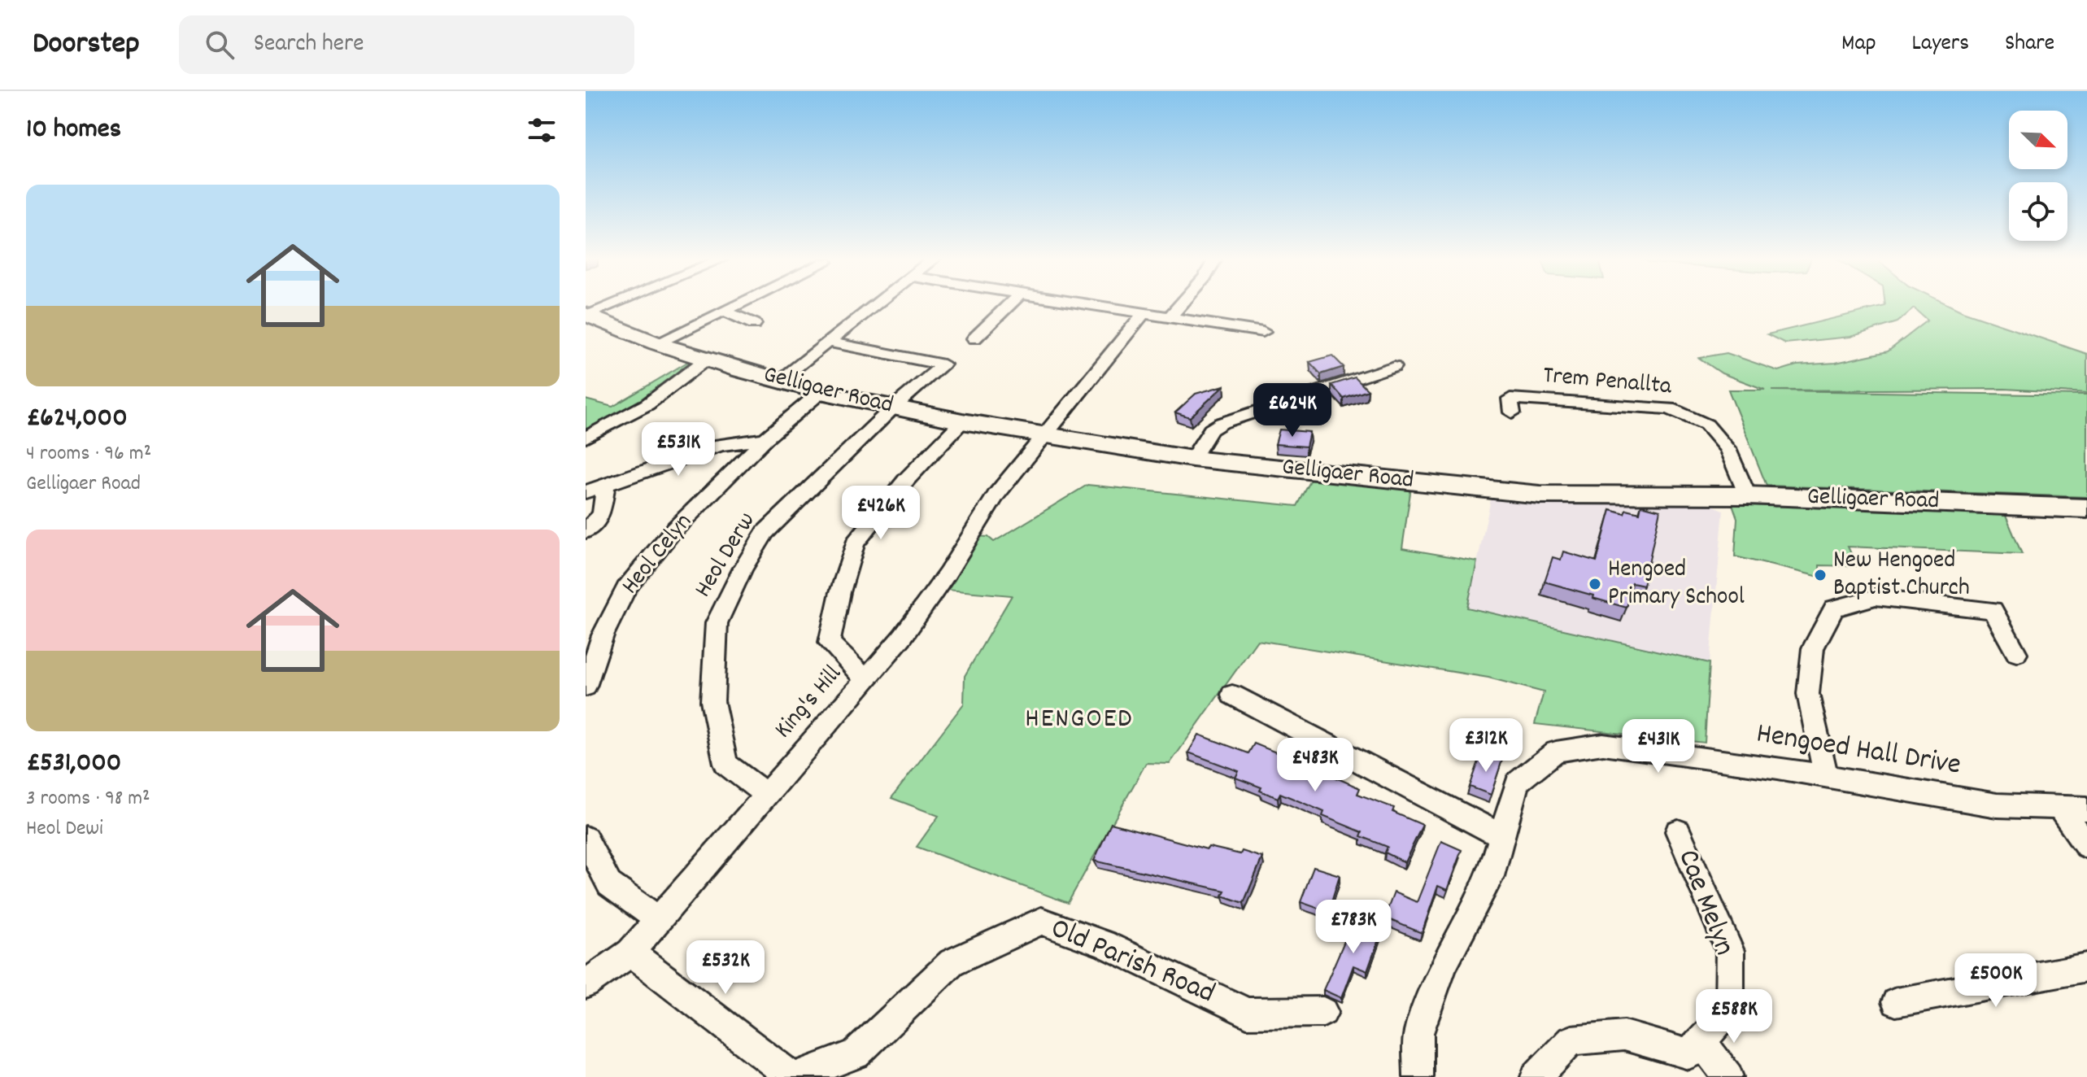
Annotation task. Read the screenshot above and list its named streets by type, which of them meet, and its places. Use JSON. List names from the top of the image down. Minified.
{"streets":{"street":["Trem Penallta","Gelligaer Road","Heol Celyn","Heol Derw","King's Hill","Hengoed Hall Drive","Cae Melyn","Old Parish Road"]},"crossings":[["Trem Penallta","Gelligaer Road"],["Gelligaer Road","Heol Celyn"],["Gelligaer Road","Heol Derw"],["Gelligaer Road","King's Hill"],["Heol Derw","King's Hill"],["King's Hill","Old Parish Road"]],"districts":["HENGOED"],"places":["New Hengoed Baptist Church","Hengoed Primary School"],"north":"bottom right","page":{"header":"Doorstep","search":"Search here","nav":["Map","Layers","Share"],"heading":"10 homes","list":[{"name":"£624,000","note":"4 rooms · 96 m² · Gelligaer Road"},{"name":"£531,000","note":"3 rooms · 98 m² · Heol Dewi"}],"price":["£624K","£531K","£426K","£312K","£431K","£483K","£783K","£532K","£500K","£588K"]}}
